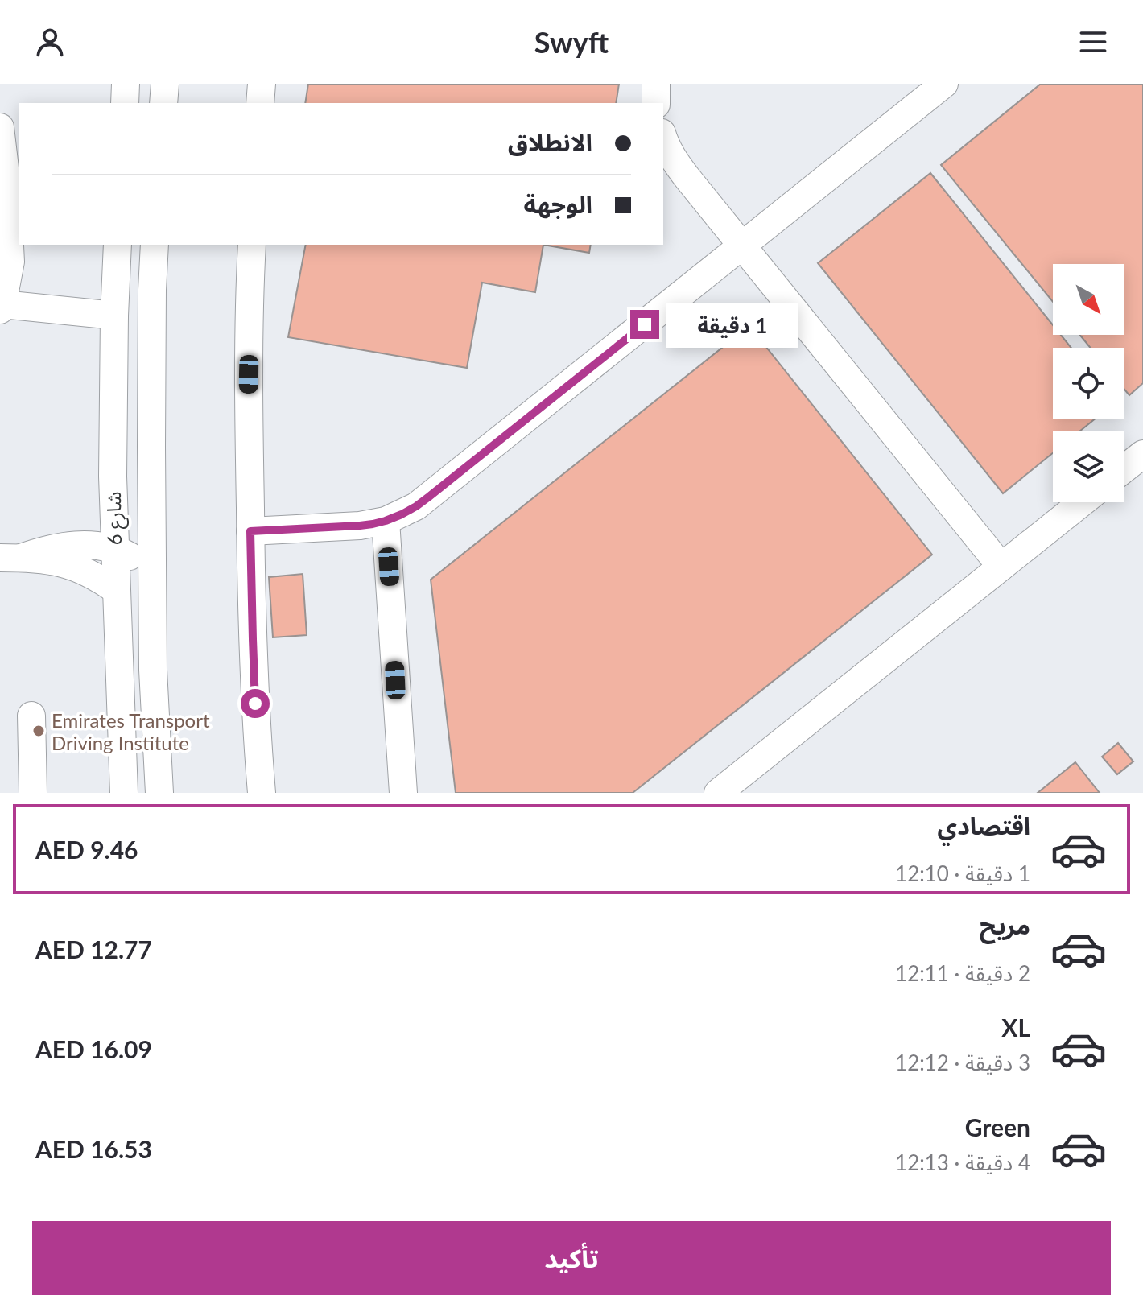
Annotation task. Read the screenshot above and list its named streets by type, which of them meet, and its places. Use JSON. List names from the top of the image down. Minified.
{"streets":{"street":["شارع 6"]},"places":["Emirates Transport Driving Institute"],"north":"bottom right","page":{"header":"Swyft","banner":["الانطلاق","الوجهة"],"bubble":"1 دقيقة","list":[{"name":"اقتصادي","note":"1 دقيقة · 12:10","value":"AED 9.46"},{"name":"مريح","note":"2 دقيقة · 12:11","value":"AED 12.77"},{"name":"XL","note":"3 دقيقة · 12:12","value":"AED 16.09"},{"name":"Green","note":"4 دقيقة · 12:13","value":"AED 16.53"}],"buttons":"تأكيد"}}
